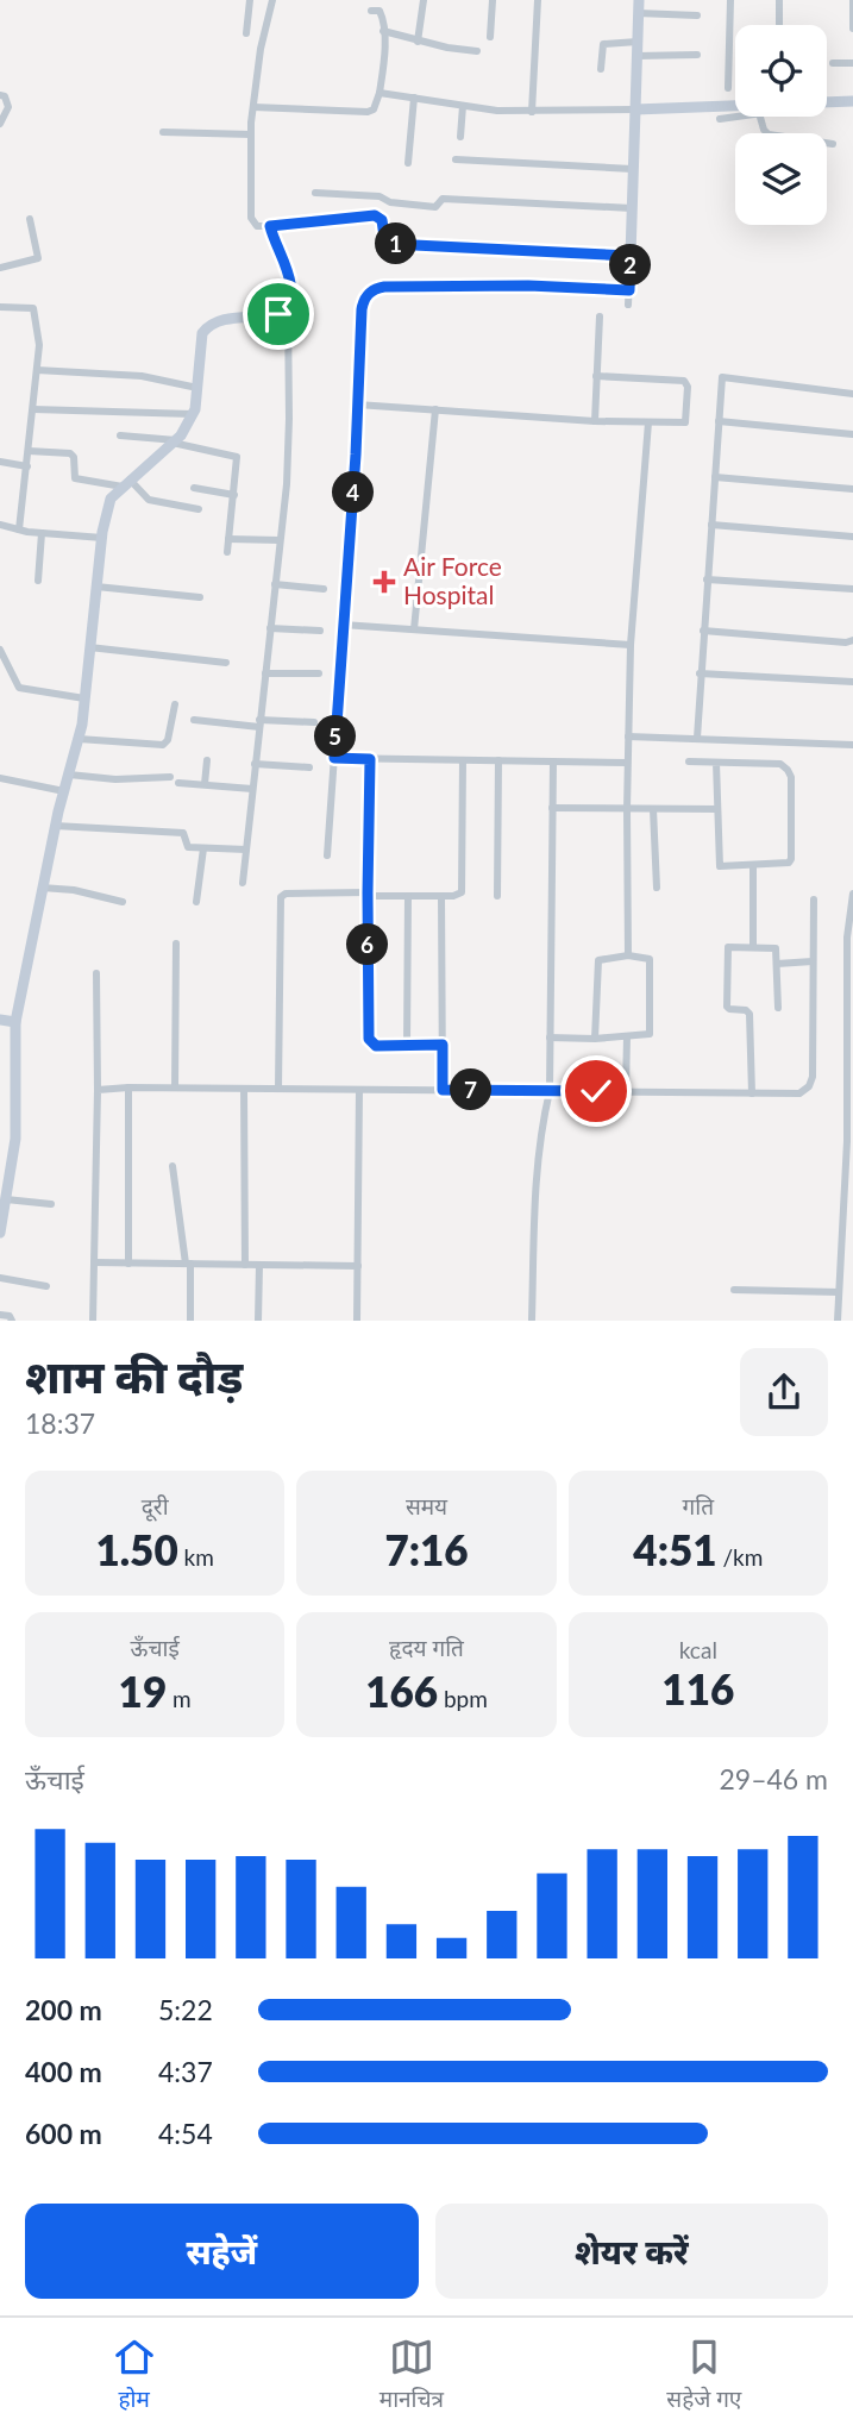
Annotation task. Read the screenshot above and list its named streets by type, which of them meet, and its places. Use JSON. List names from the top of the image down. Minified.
{"places":{"health":["Air Force Hospital"]},"page":{"pins":["1","2","4","5","6","7"],"heading":["शाम की दौड़","18:37"],"stats":[["दूरी","1.50 km"],["समय","7:16"],["गति","4:51 /km"],["ऊँचाई","19 m"],["हृदय गति","166 bpm"],["kcal","116"]],"chart":["ऊँचाई","29–46 m"],"list":[{"name":"200 m","note":"5:22"},{"name":"400 m","note":"4:37"},{"name":"600 m","note":"4:54"}],"buttons":["सहेजें","शेयर करें"],"tabs":["होम","मानचित्र","सहेजे गए"]}}
